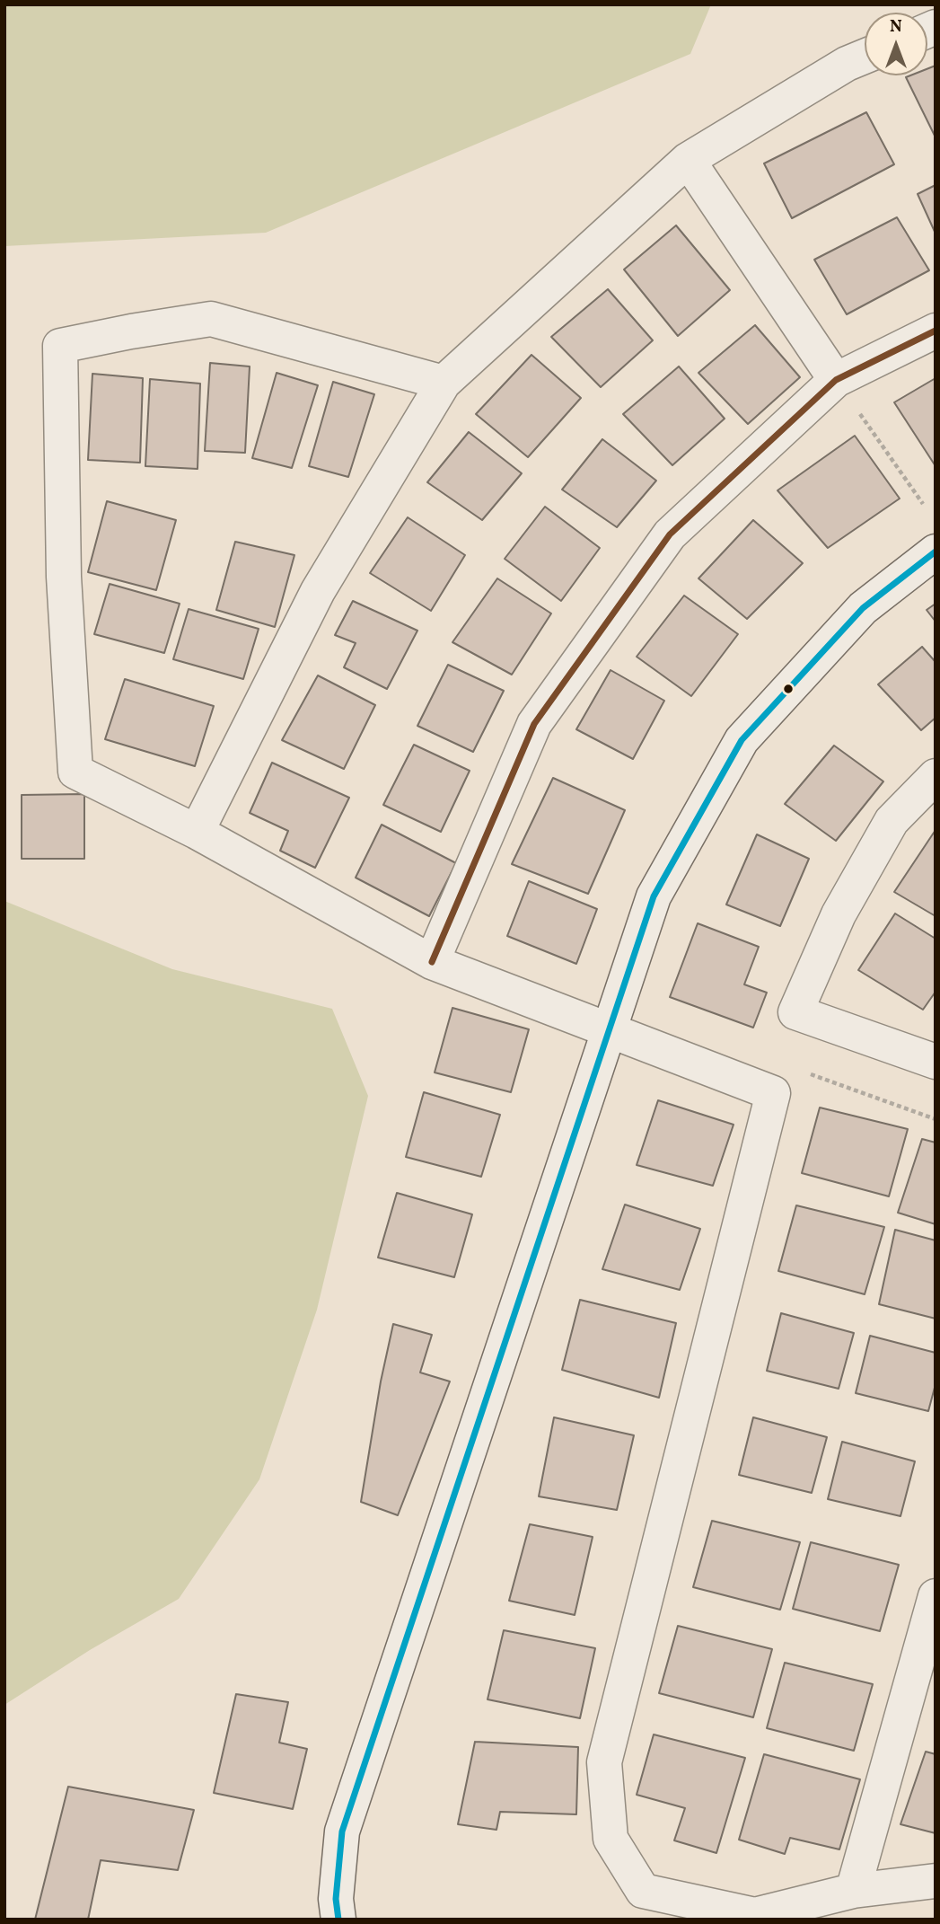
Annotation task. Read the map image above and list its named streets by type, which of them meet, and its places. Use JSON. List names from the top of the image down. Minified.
{"north":"top"}
